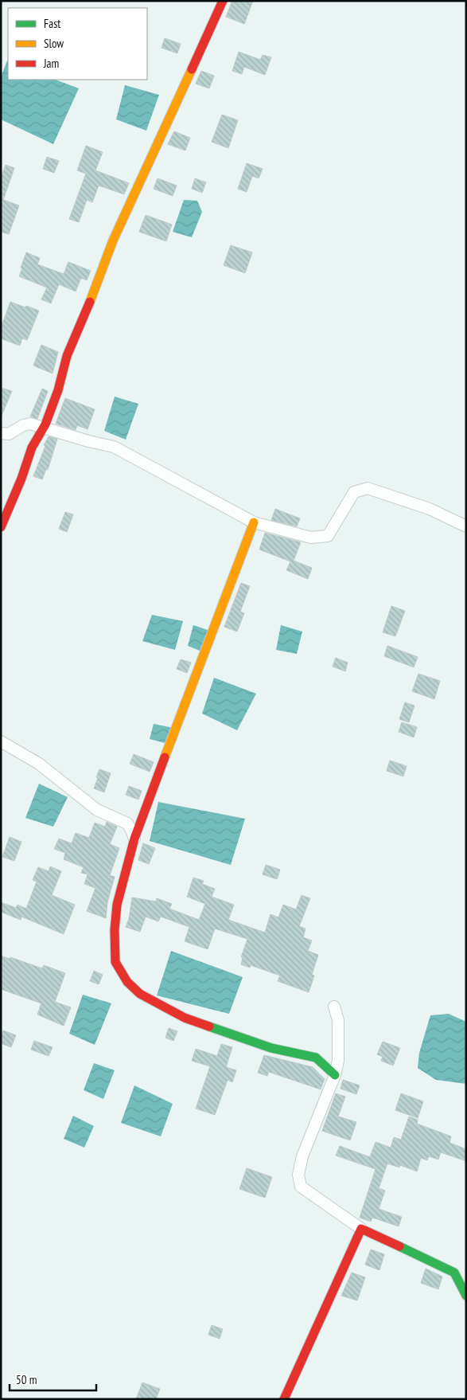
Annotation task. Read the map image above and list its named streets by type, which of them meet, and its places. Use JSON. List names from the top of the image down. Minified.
{"legend":["Fast","Slow","Jam"],"scale_bar":"50 m"}
